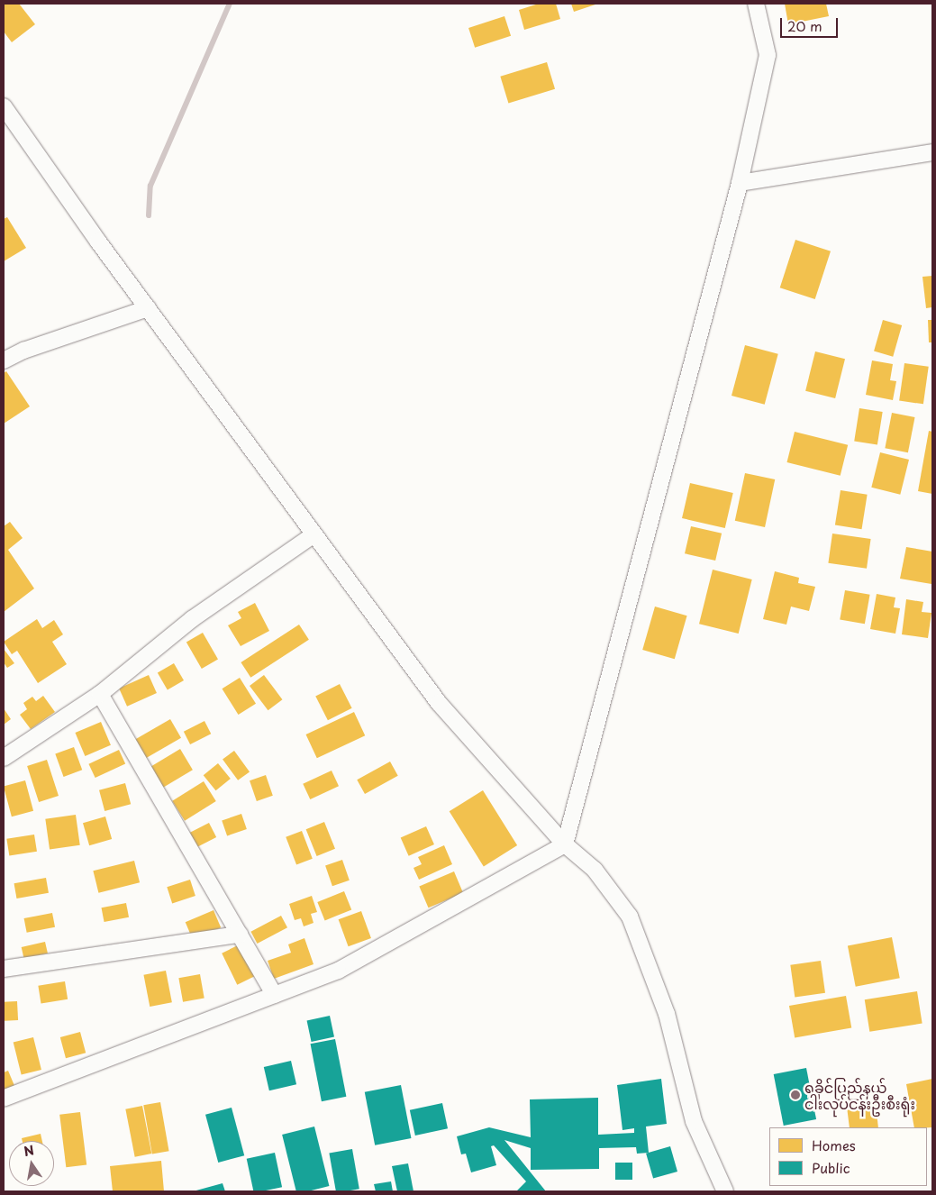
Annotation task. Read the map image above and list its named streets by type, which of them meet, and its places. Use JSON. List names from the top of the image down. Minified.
{"places":["ရခိုင်ပြည်နယ် ငါးလုပ်ငန်းဦးစီးရုံး"],"legend":["Homes","Public"],"scale_bar":"20 m","north":"top"}
